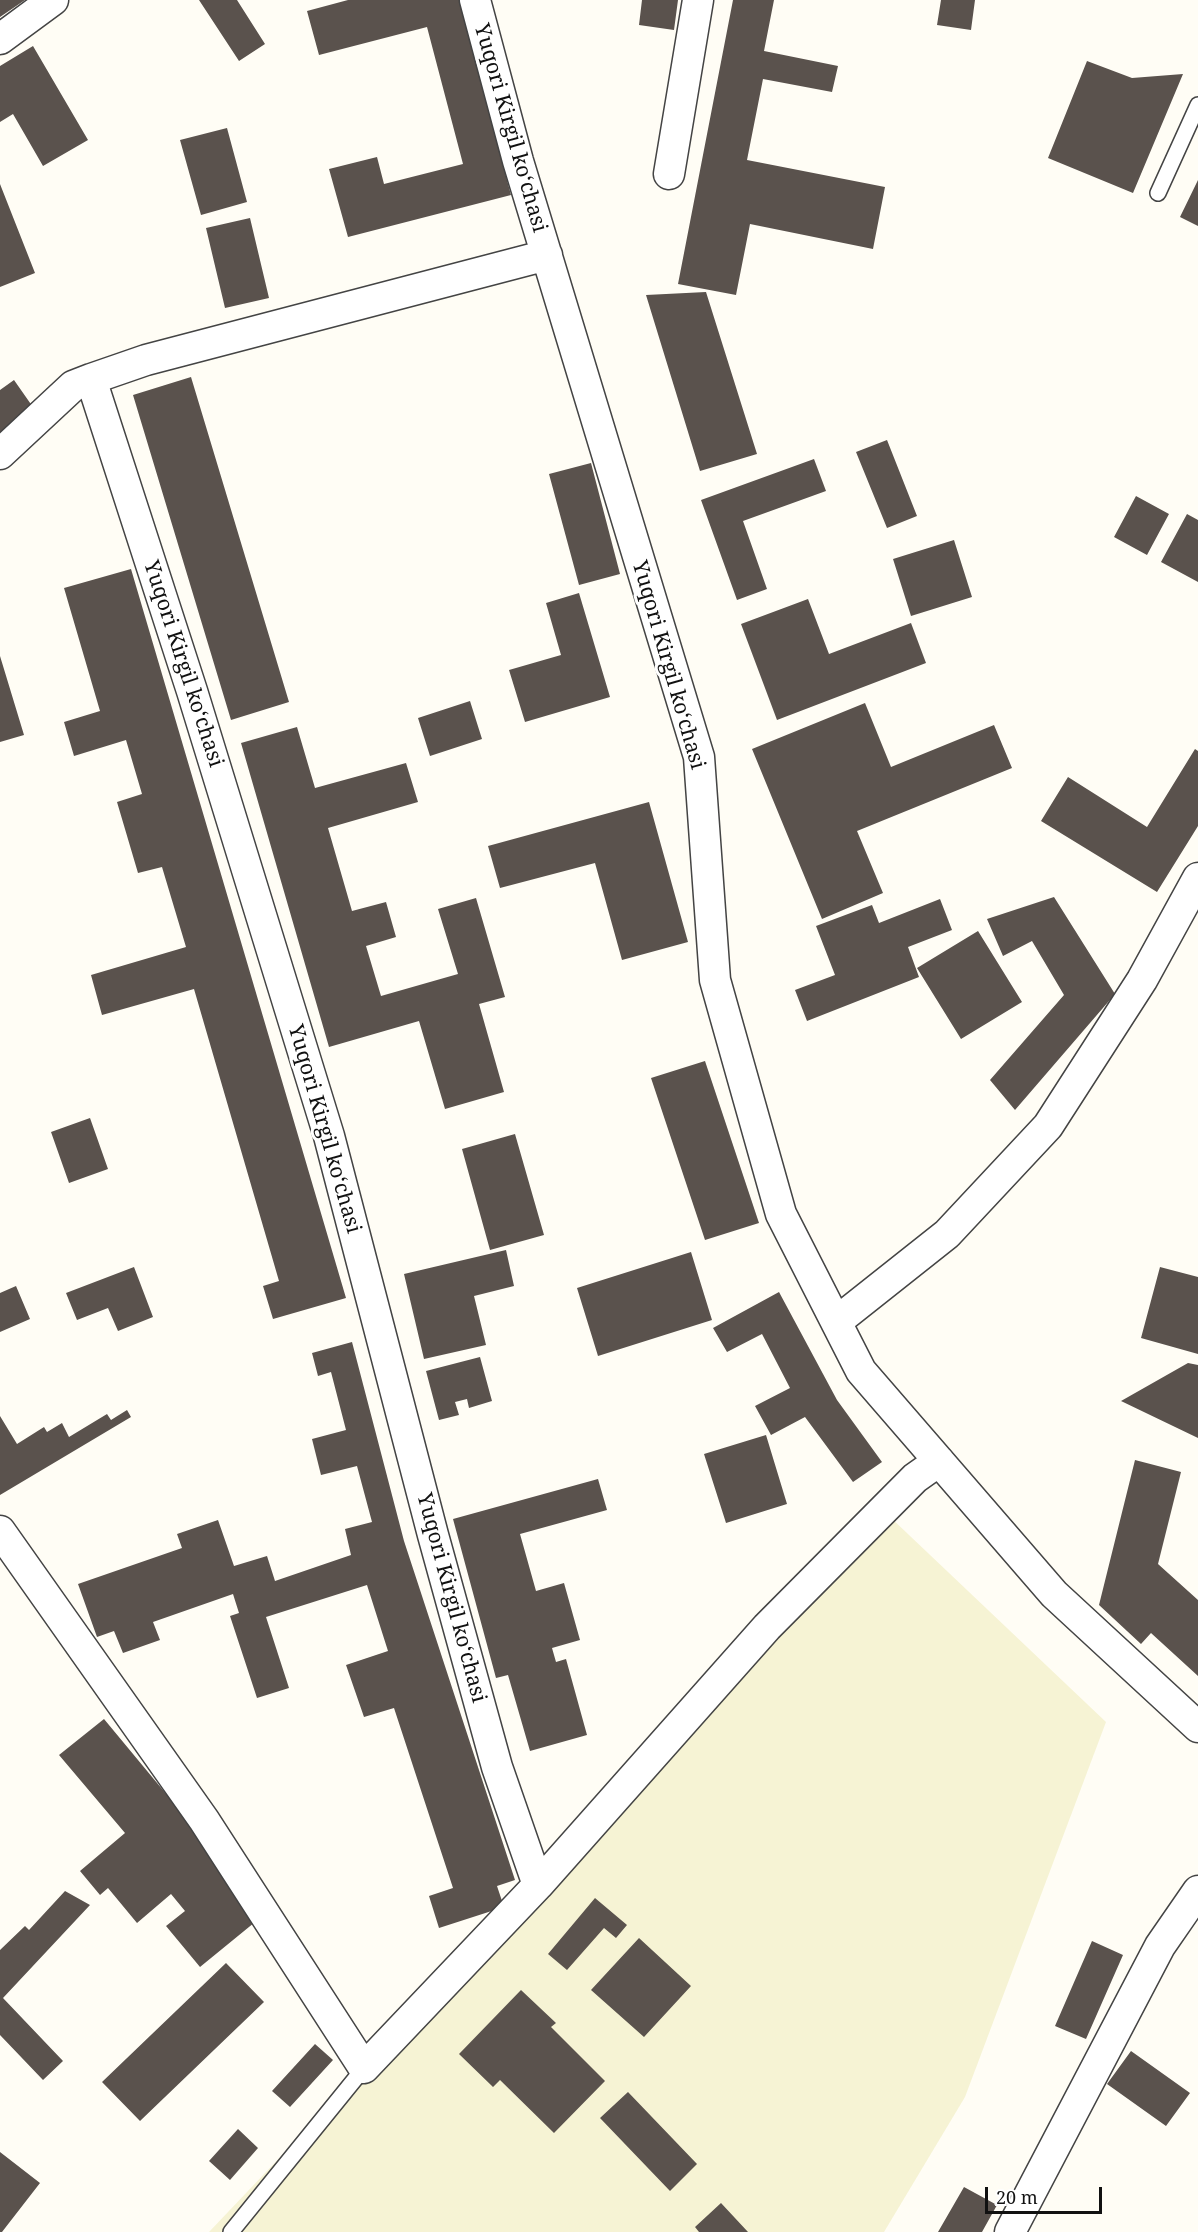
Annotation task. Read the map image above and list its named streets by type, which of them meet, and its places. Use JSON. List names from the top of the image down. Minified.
{"streets":{"street":["Yuqori Kirgil koʻchasi"]},"scale_bar":"20 m"}
